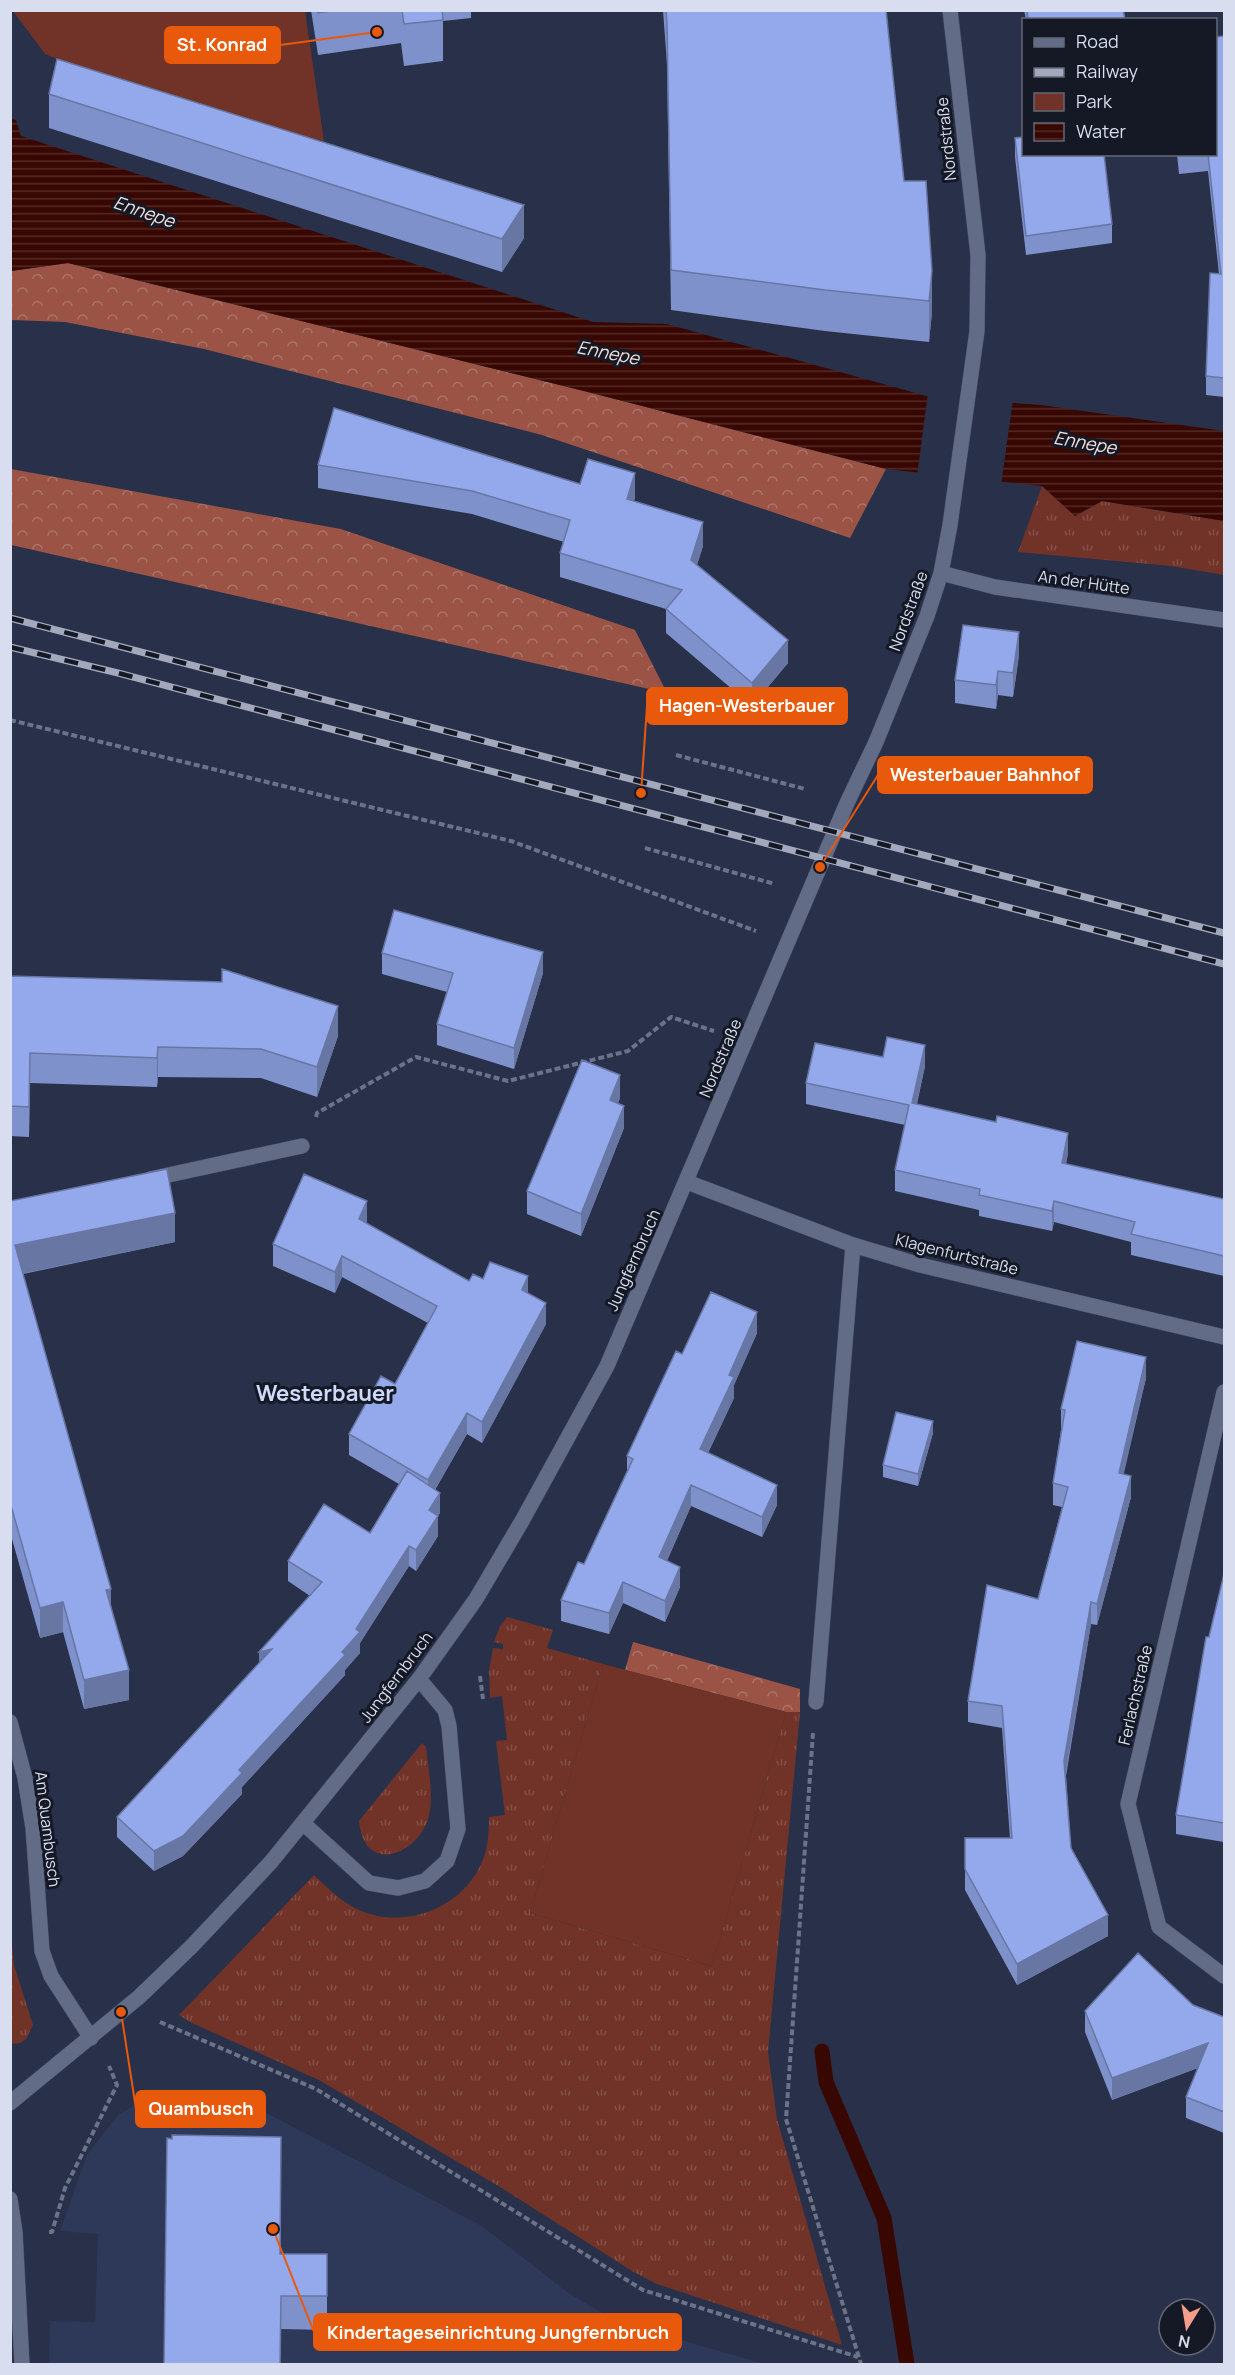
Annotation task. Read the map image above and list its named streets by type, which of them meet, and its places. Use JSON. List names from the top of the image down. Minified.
{"streets":{"street":["Nordstraße","An der Hütte","Klagenfurtstraße","Jungfernbruch","Ferlachstraße","Am Quambusch"]},"crossings":[["Nordstraße","An der Hütte"],["Nordstraße","Klagenfurtstraße"],["Nordstraße","Jungfernbruch"],["Klagenfurtstraße","Jungfernbruch"],["Jungfernbruch","Am Quambusch"]],"districts":["Westerbauer"],"water":["Ennepe"],"places":["St. Konrad","Hagen-Westerbauer","Westerbauer Bahnhof","Quambusch","Kindertageseinrichtung Jungfernbruch"],"legend":["Road","Railway","Park","Water"],"north":"bottom"}
